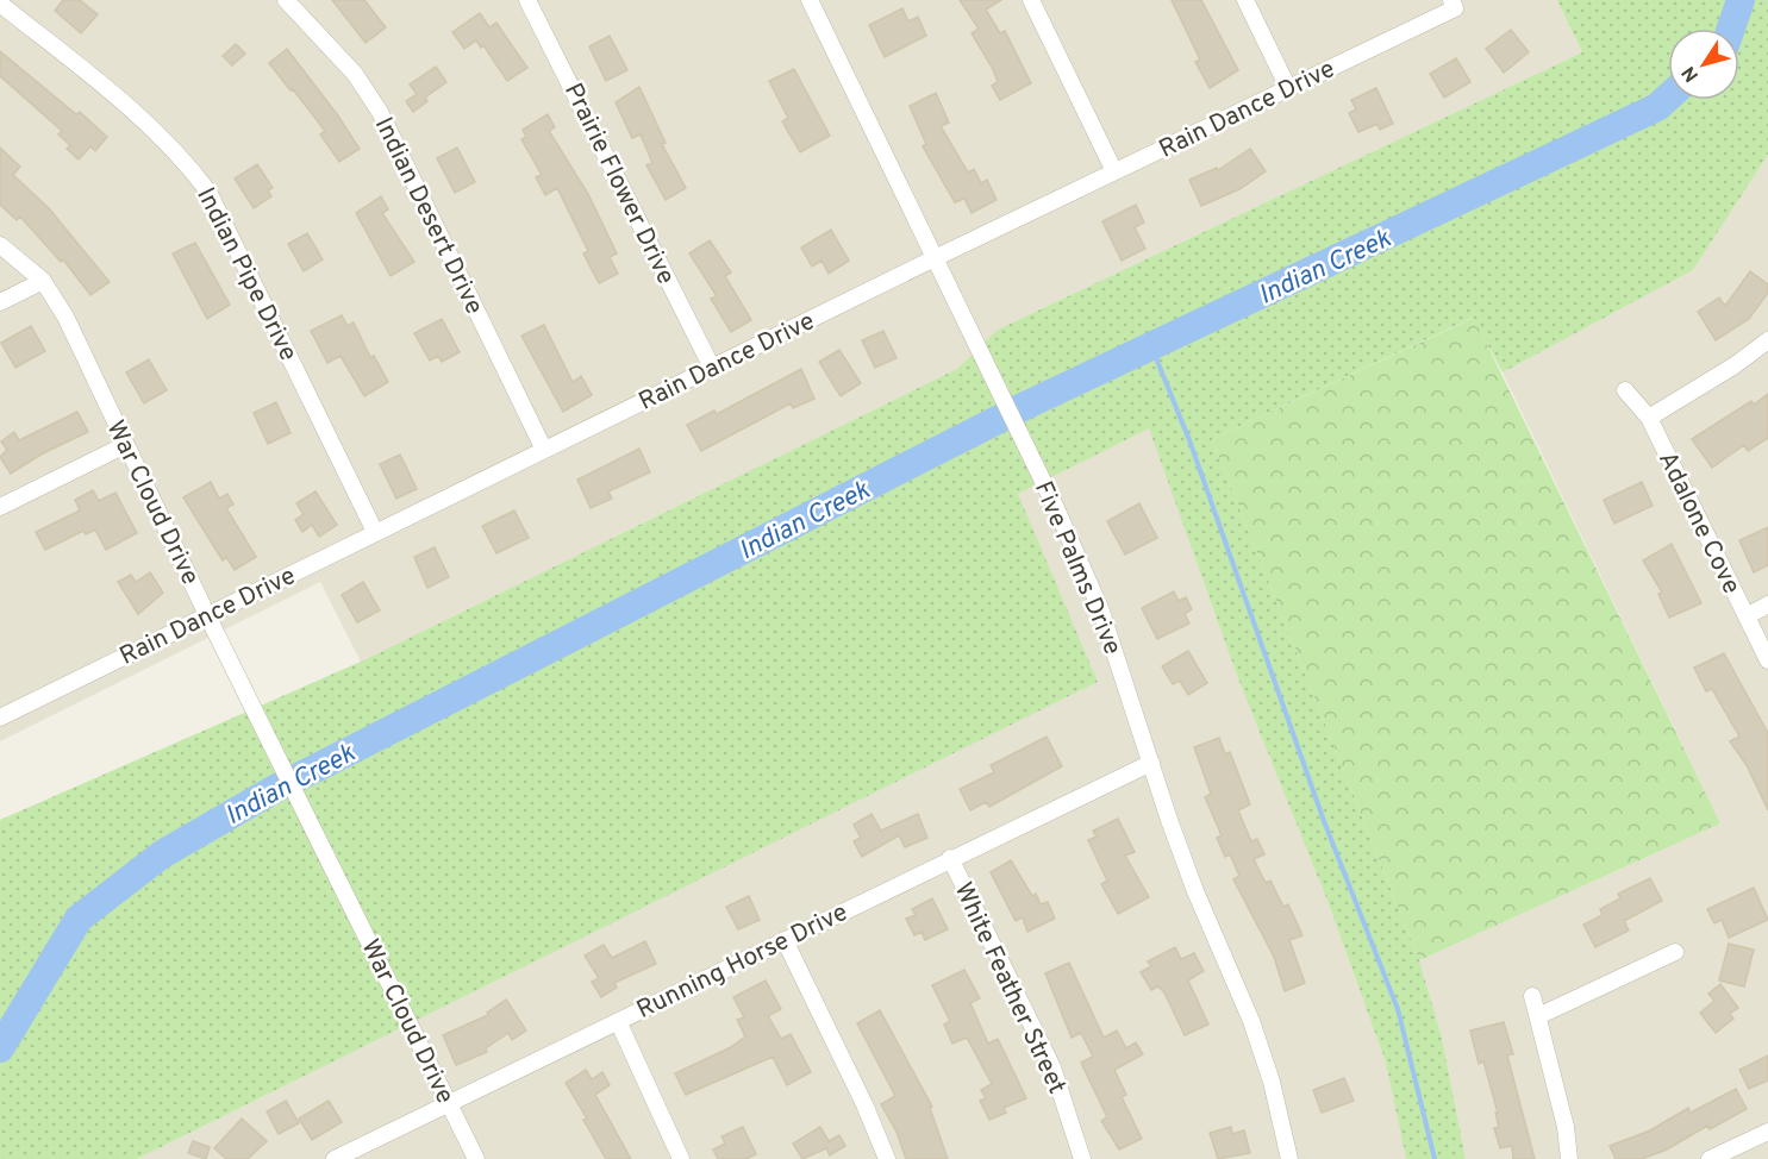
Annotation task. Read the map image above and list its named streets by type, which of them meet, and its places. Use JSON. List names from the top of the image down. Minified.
{"streets":{"street":["Rain Dance Drive","Prairie Flower Drive","Indian Desert Drive","Indian Pipe Drive","War Cloud Drive","Adalone Cove","Five Palms Drive","Running Horse Drive","White Feather Street"]},"crossings":[["Rain Dance Drive","Prairie Flower Drive"],["Rain Dance Drive","Indian Desert Drive"],["Rain Dance Drive","Indian Pipe Drive"],["Rain Dance Drive","War Cloud Drive"],["Rain Dance Drive","Five Palms Drive"],["War Cloud Drive","Running Horse Drive"],["Five Palms Drive","Running Horse Drive"],["Running Horse Drive","White Feather Street"]],"water":["Indian Creek"],"north":"bottom left"}
